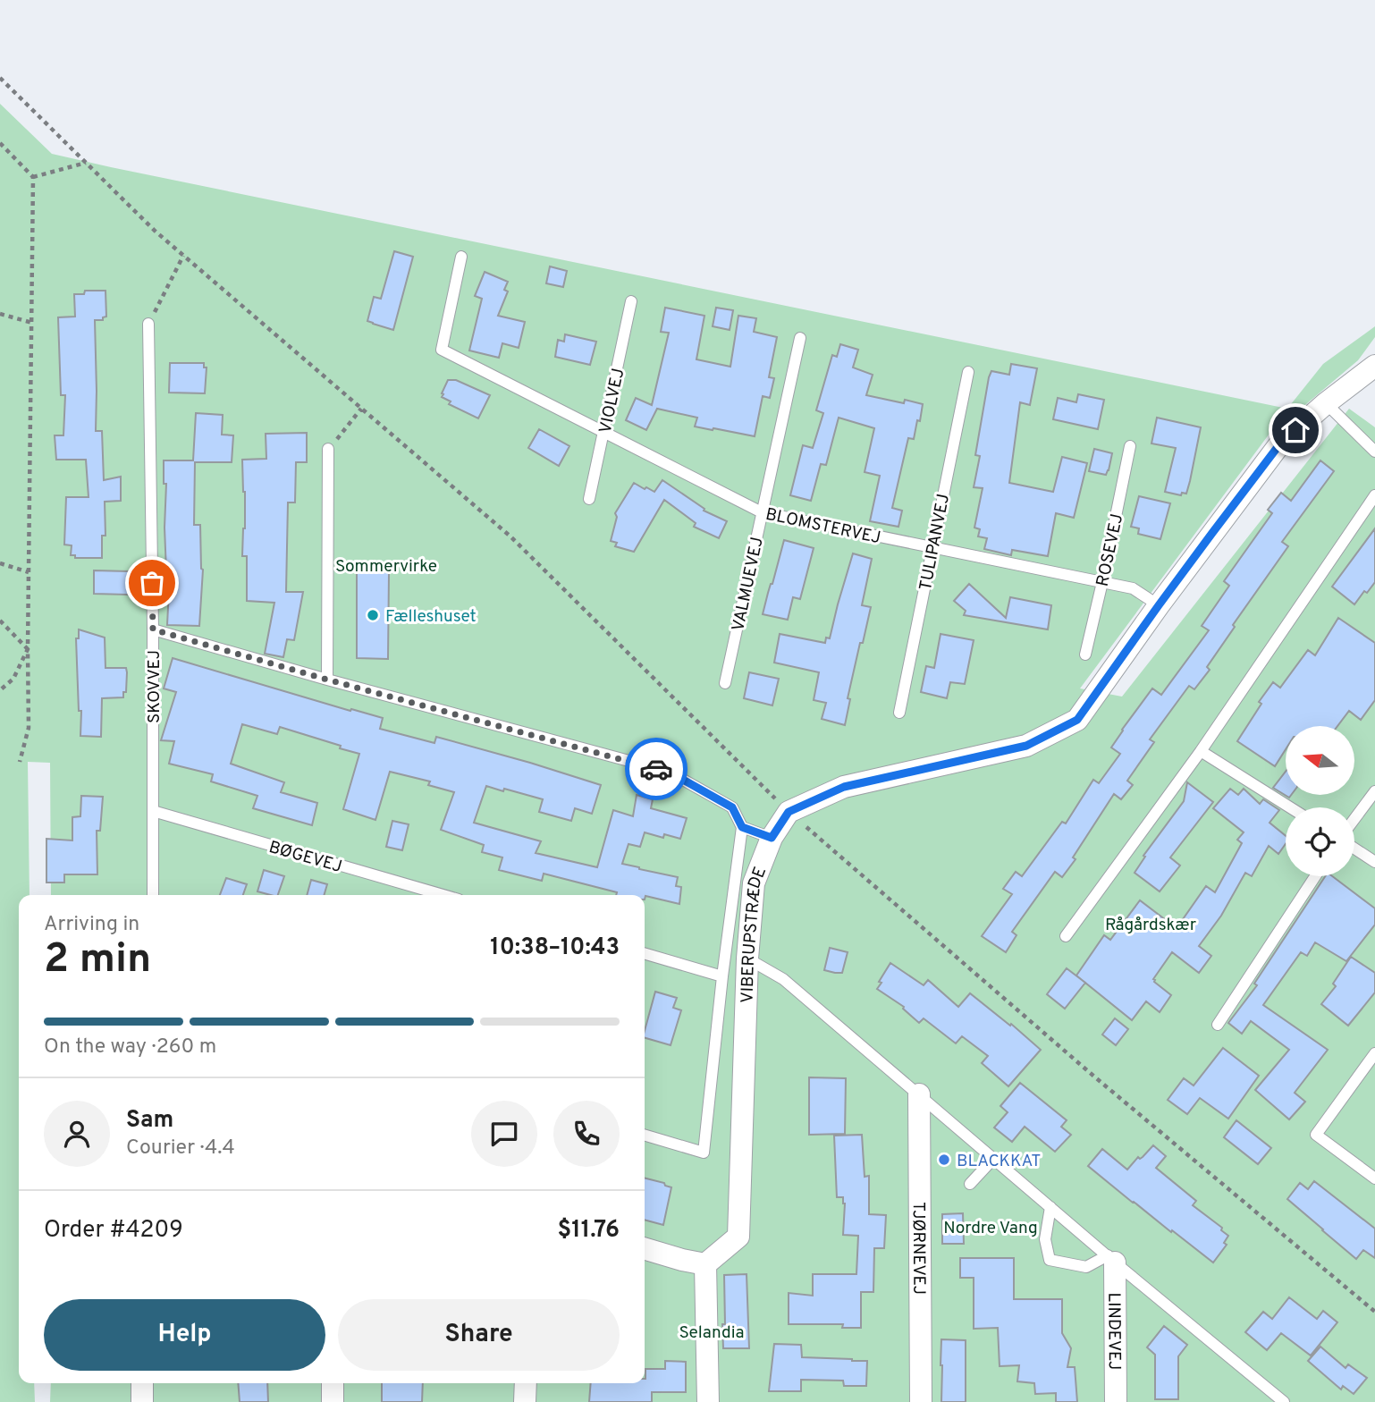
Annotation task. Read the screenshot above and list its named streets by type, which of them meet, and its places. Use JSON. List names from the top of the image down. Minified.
{"streets":{"street":["VIBERUPSTRÆDE","TJØRNEVEJ","LINDEVEJ"],"lane":["VIOLVEJ","BLOMSTERVEJ","TULIPANVEJ","ROSEVEJ","VALMUEVEJ","SKOVVEJ","BØGEVEJ"]},"crossings":[["VIOLVEJ","BLOMSTERVEJ"],["BLOMSTERVEJ","TULIPANVEJ"],["BLOMSTERVEJ","ROSEVEJ"],["BLOMSTERVEJ","VALMUEVEJ"],["SKOVVEJ","BØGEVEJ"]],"parks":["Sommervirke","Rågårdskær","Nordre Vang","Selandia"],"places":["Fælleshuset","BLACKKAT"],"north":"left","page":{"heading":["2 min","Arriving in","10:38–10:43"],"panel":["Sam","Courier · 4.4","Order #4209","$11.76"],"bar":"On the way · 260 m","buttons":["Help","Share"]}}
